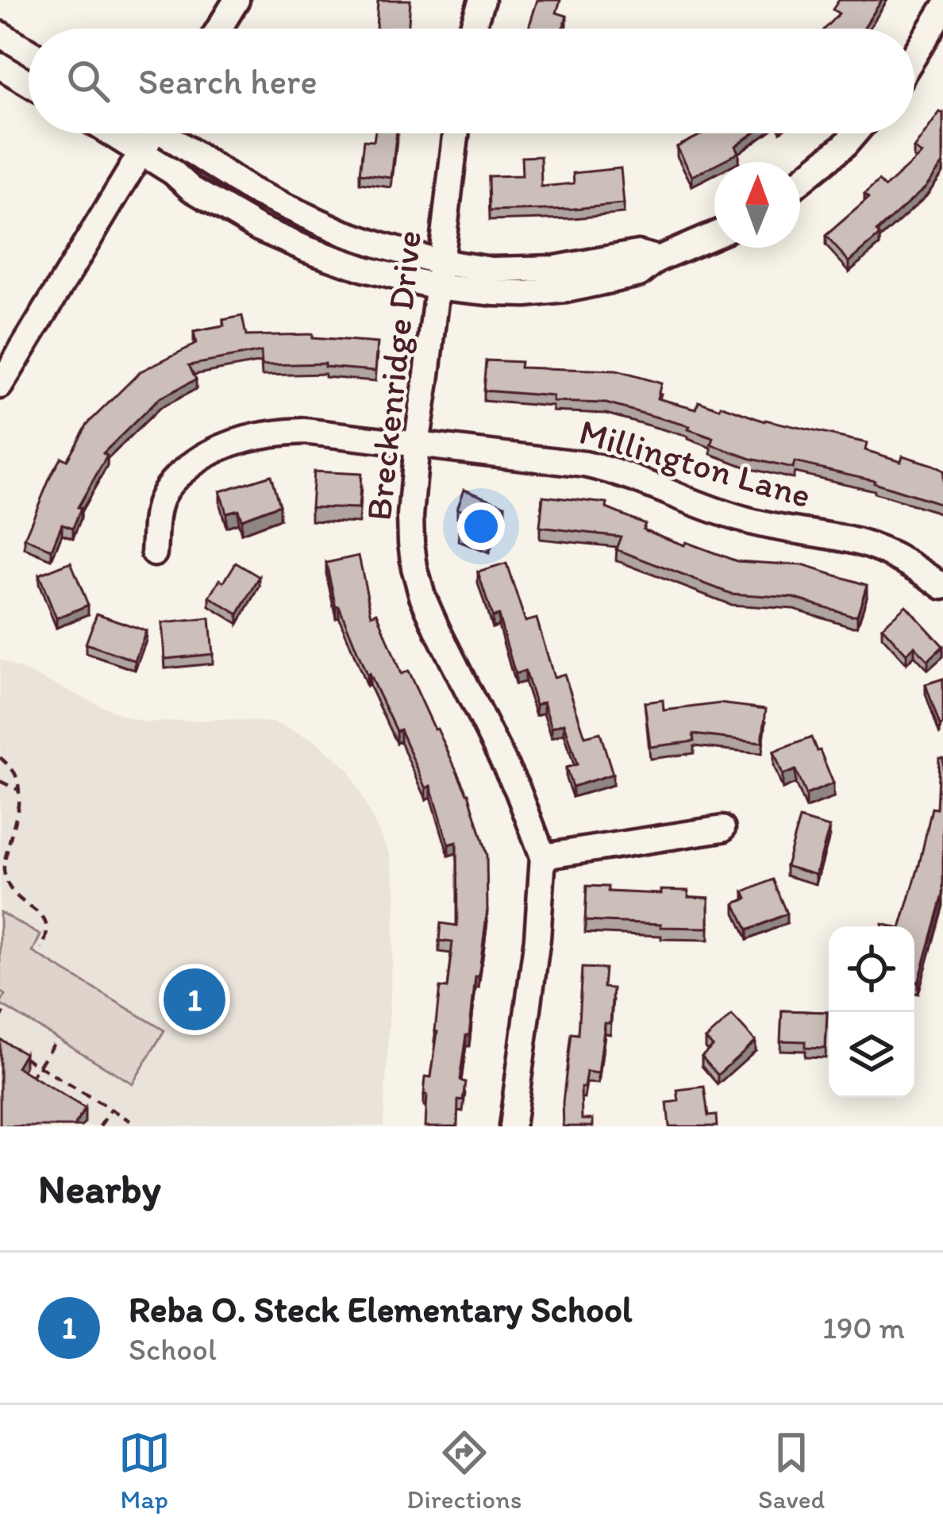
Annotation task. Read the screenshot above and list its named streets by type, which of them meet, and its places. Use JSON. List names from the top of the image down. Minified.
{"streets":{"street":["Breckenridge Drive","Millington Lane"]},"crossings":[["Breckenridge Drive","Millington Lane"]],"north":"top","page":{"search":"Search here","pins":"1","heading":"Nearby","list":[{"mark":"1","name":"Reba O. Steck Elementary School","note":"School","value":"190 m"}],"nav":["Map","Directions","Saved"]}}
